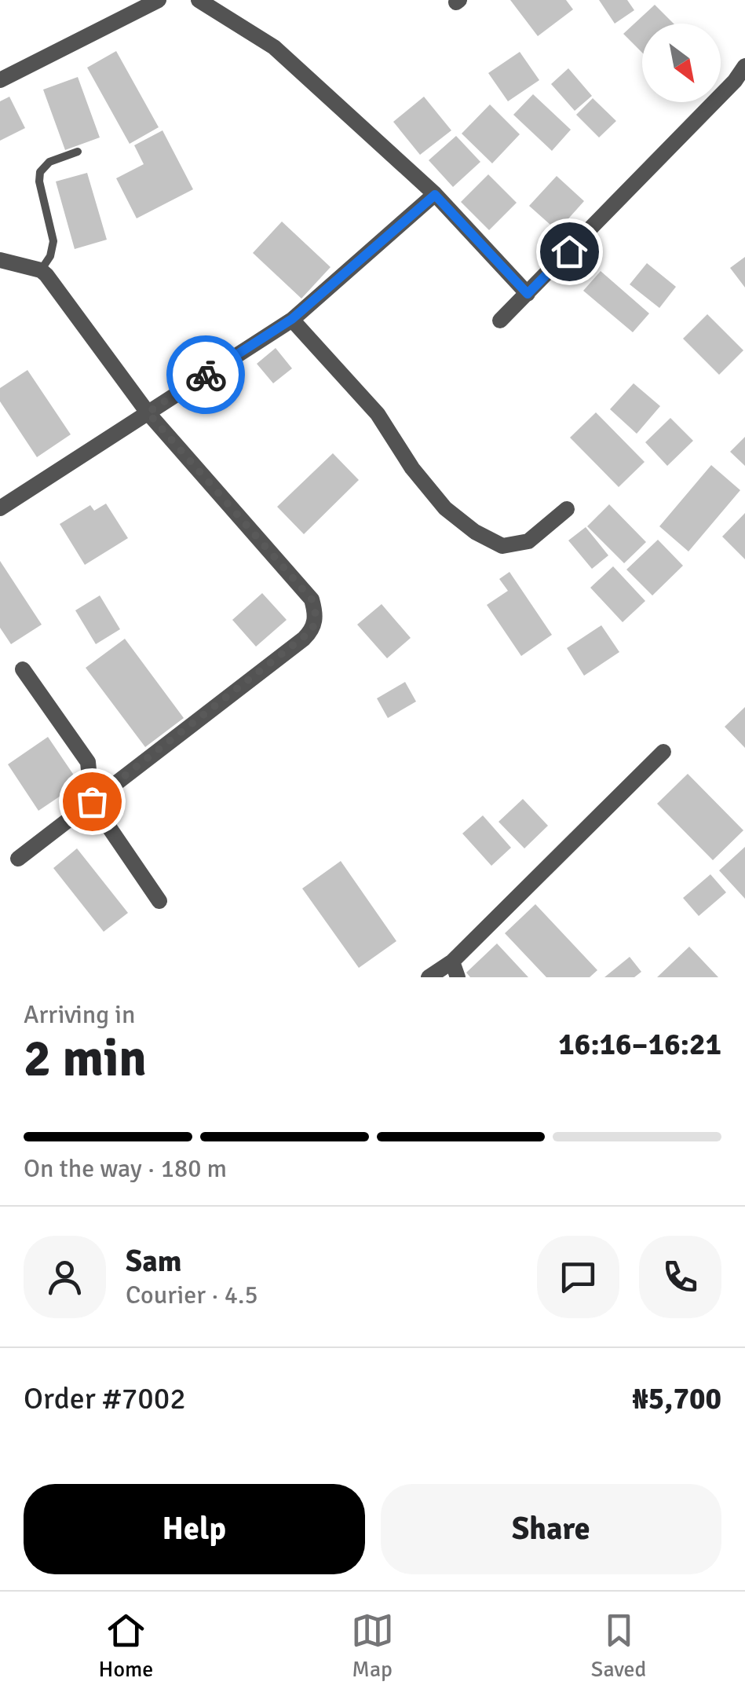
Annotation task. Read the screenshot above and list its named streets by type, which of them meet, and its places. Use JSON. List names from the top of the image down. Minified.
{"north":"bottom right","page":{"heading":["2 min","Arriving in","16:16–16:21"],"panel":["Sam","Courier · 4.5","Order #7002","₦5,700"],"bar":"On the way · 180 m","buttons":["Help","Share"],"tabs":["Home","Map","Saved"]}}
